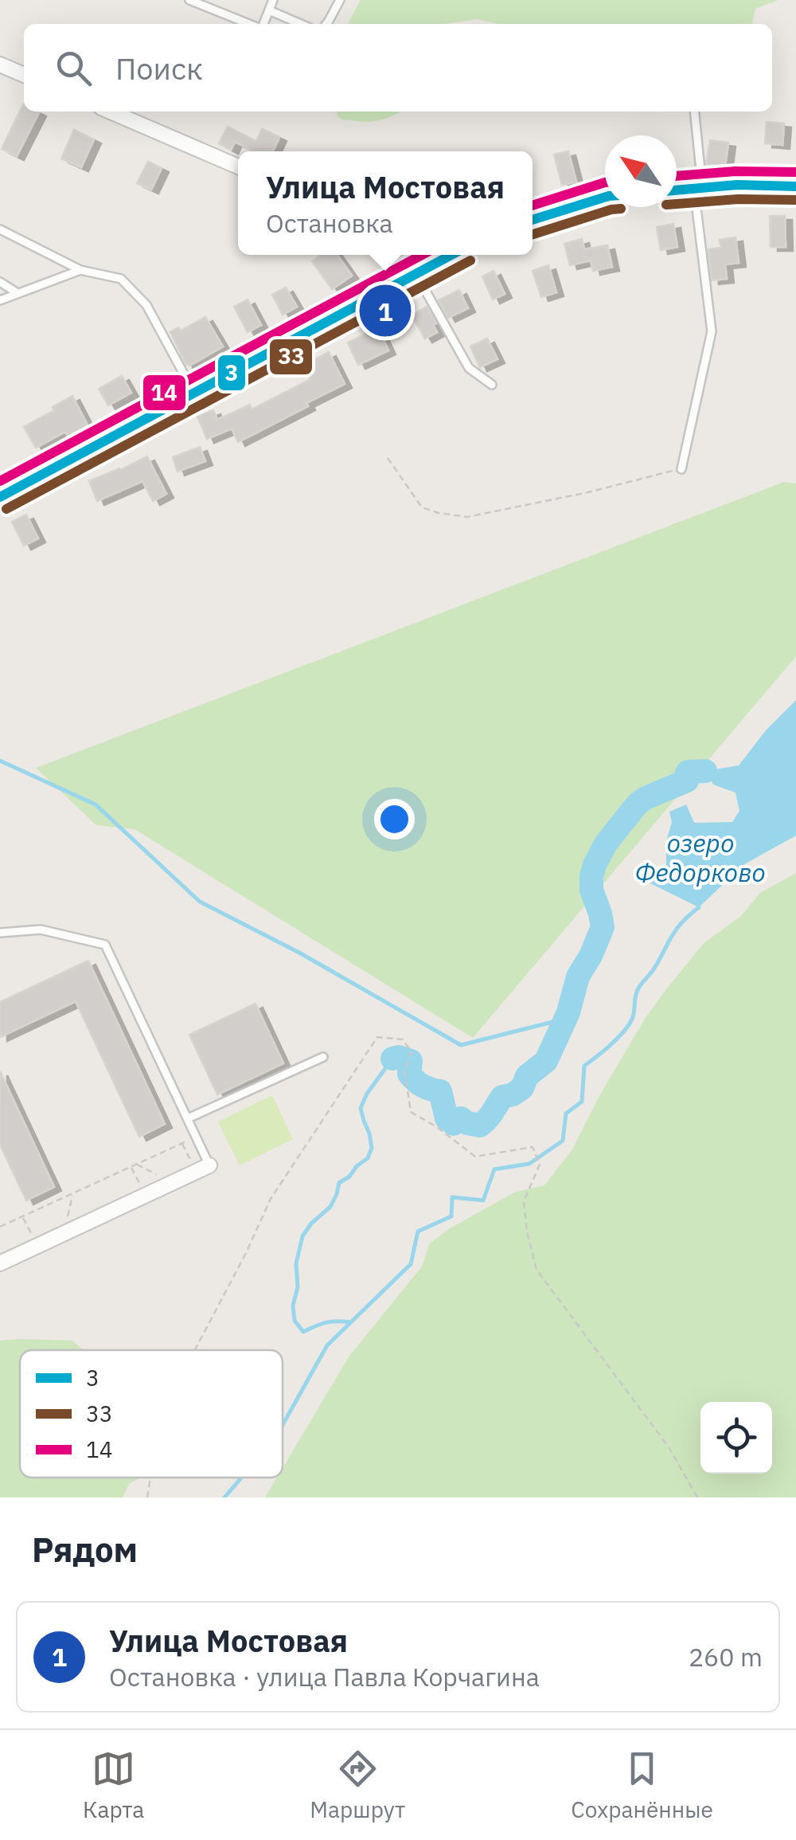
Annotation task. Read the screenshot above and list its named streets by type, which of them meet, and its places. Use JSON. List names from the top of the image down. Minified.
{"water":["озеро Федорково"],"lines":["transit line 14","transit line 3","transit line 33"],"legend":["3","33","14"],"north":"top left","page":{"search":"Поиск","popup":["Улица Мостовая","Остановка"],"pins":"1","heading":"Рядом","list":[{"mark":"1","name":"Улица Мостовая","note":"Остановка · улица Павла Корчагина","value":"260 m"}],"nav":["Карта","Маршрут","Сохранённые"]}}
